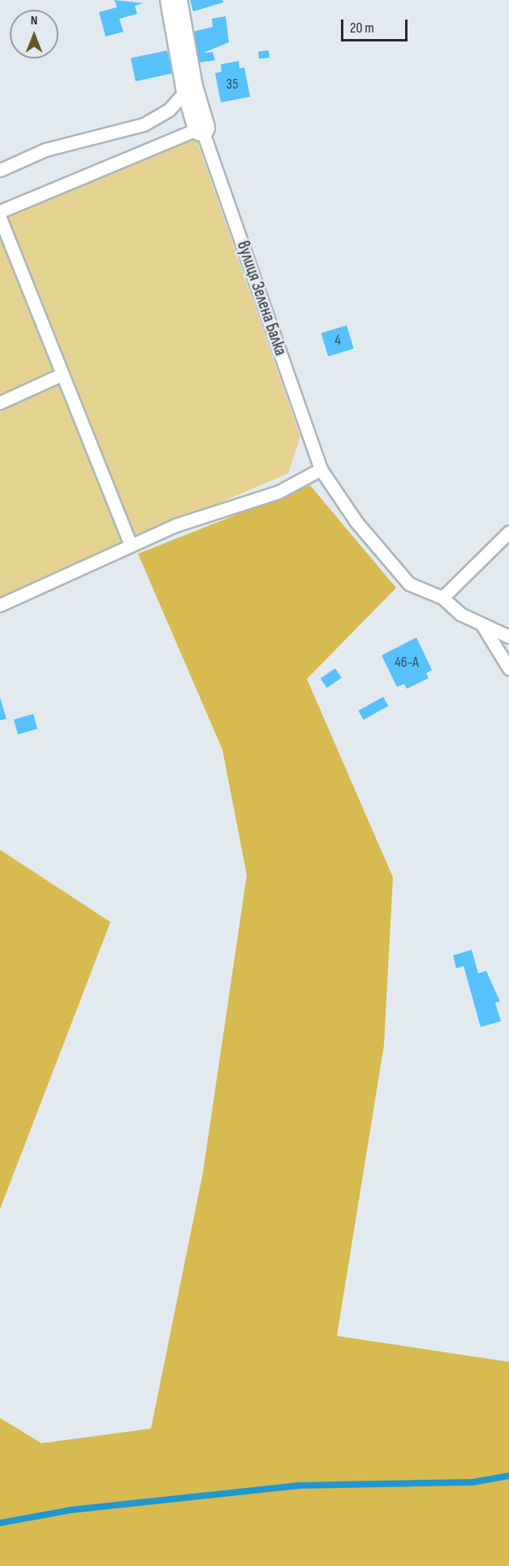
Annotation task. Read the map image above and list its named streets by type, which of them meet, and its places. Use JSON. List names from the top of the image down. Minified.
{"streets":{"lane":["вулиця Зелена Балка"]},"house_numbers":["35","4","46-А"],"scale_bar":"20 m","north":"top"}
